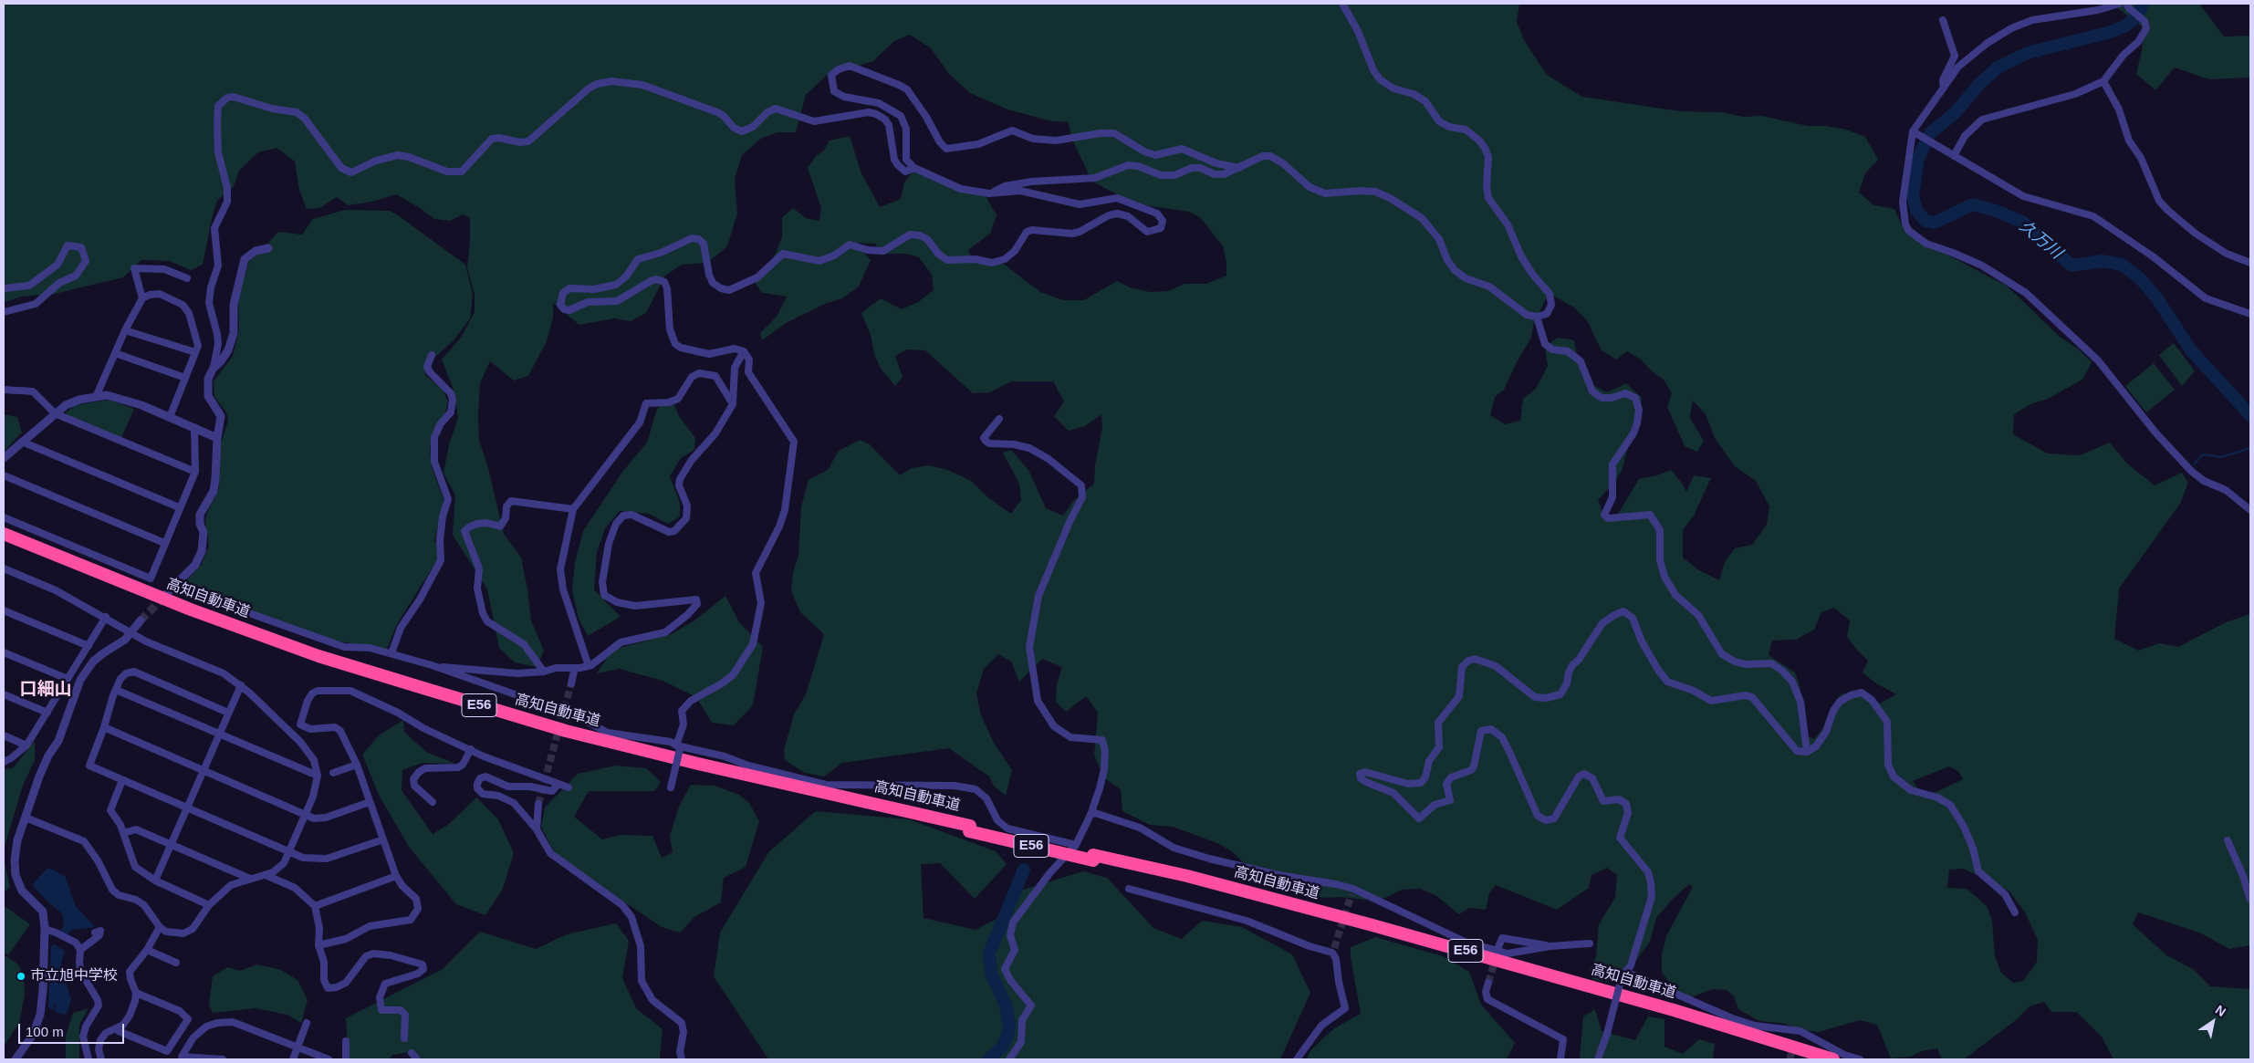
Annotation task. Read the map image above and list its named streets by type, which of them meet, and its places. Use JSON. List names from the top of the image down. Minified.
{"streets":{"highway":["高知自動車道","E56"]},"districts":["口細山"],"water":["久万川"],"places":["市立旭中学校"],"scale_bar":"100 m","north":"top right"}
